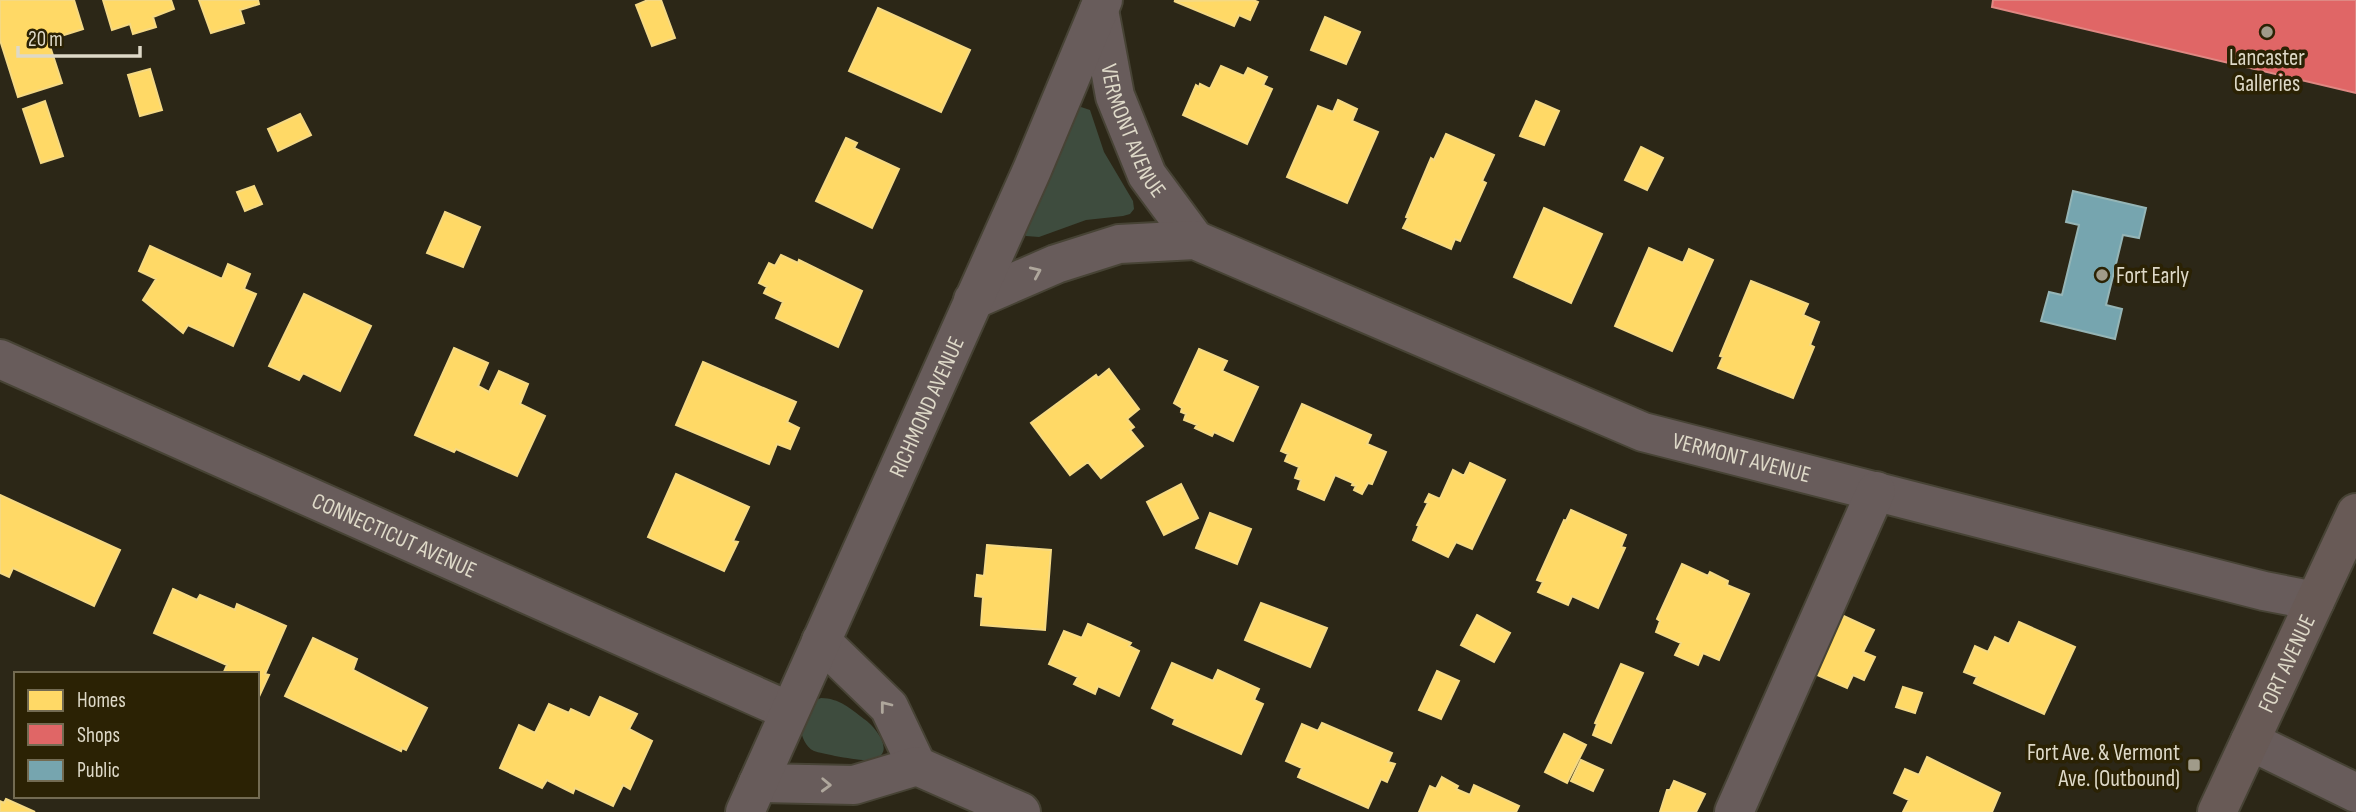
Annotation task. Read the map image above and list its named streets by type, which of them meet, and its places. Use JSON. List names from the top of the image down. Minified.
{"streets":{"main road":["FORT AVENUE"],"street":["VERMONT AVENUE","RICHMOND AVENUE","CONNECTICUT AVENUE"]},"crossings":[["VERMONT AVENUE","RICHMOND AVENUE"],["VERMONT AVENUE","FORT AVENUE"],["RICHMOND AVENUE","CONNECTICUT AVENUE"]],"places":{"other":["Lancaster Galleries","Fort Early"],"transit":["Fort Ave. & Vermont Ave. (Outbound)"]},"legend":["Homes","Shops","Public"],"scale_bar":"20 m"}
